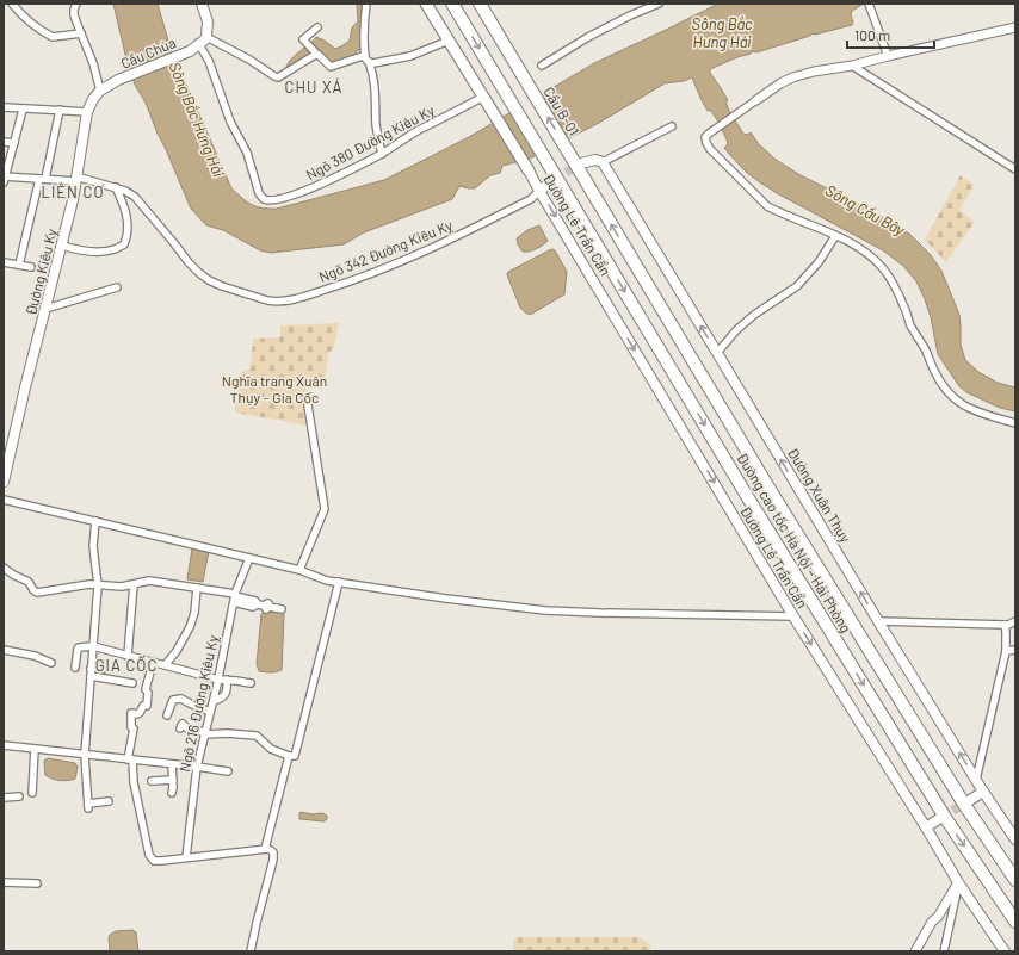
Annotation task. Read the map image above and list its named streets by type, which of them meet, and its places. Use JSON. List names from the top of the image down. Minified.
{"streets":{"highway":["Cầu B-01","Đường cao tốc Hà Nội – Hải Phòng"],"main road":["Cầu Chùa","Đường Lê Trần Cẩn","Đường Kiêu Kỵ","Đường Xuân Thụy"],"street":["Ngõ 380 Đường Kiêu Kỵ","Ngõ 342 Đường Kiêu Kỵ","Ngõ 216 Đường Kiêu Kỵ"]},"crossings":[["Cầu Chùa","Ngõ 380 Đường Kiêu Kỵ"],["Cầu Chùa","Đường Kiêu Kỵ"],["Cầu B-01","Đường cao tốc Hà Nội – Hải Phòng"],["Đường Lê Trần Cẩn","Ngõ 342 Đường Kiêu Kỵ"],["Ngõ 342 Đường Kiêu Kỵ","Đường Kiêu Kỵ"]],"one_way":["Đường Lê Trần Cẩn","Đường Xuân Thụy"],"districts":["CHU XÁ","LIÊN CƠ","GIA CỐC"],"water":["Sông Bắc Hưng Hải","Sông Cầu Bây"],"parks":["Nghĩa trang Xuân Thụy – Gia Cốc"],"scale_bar":"100 m"}
